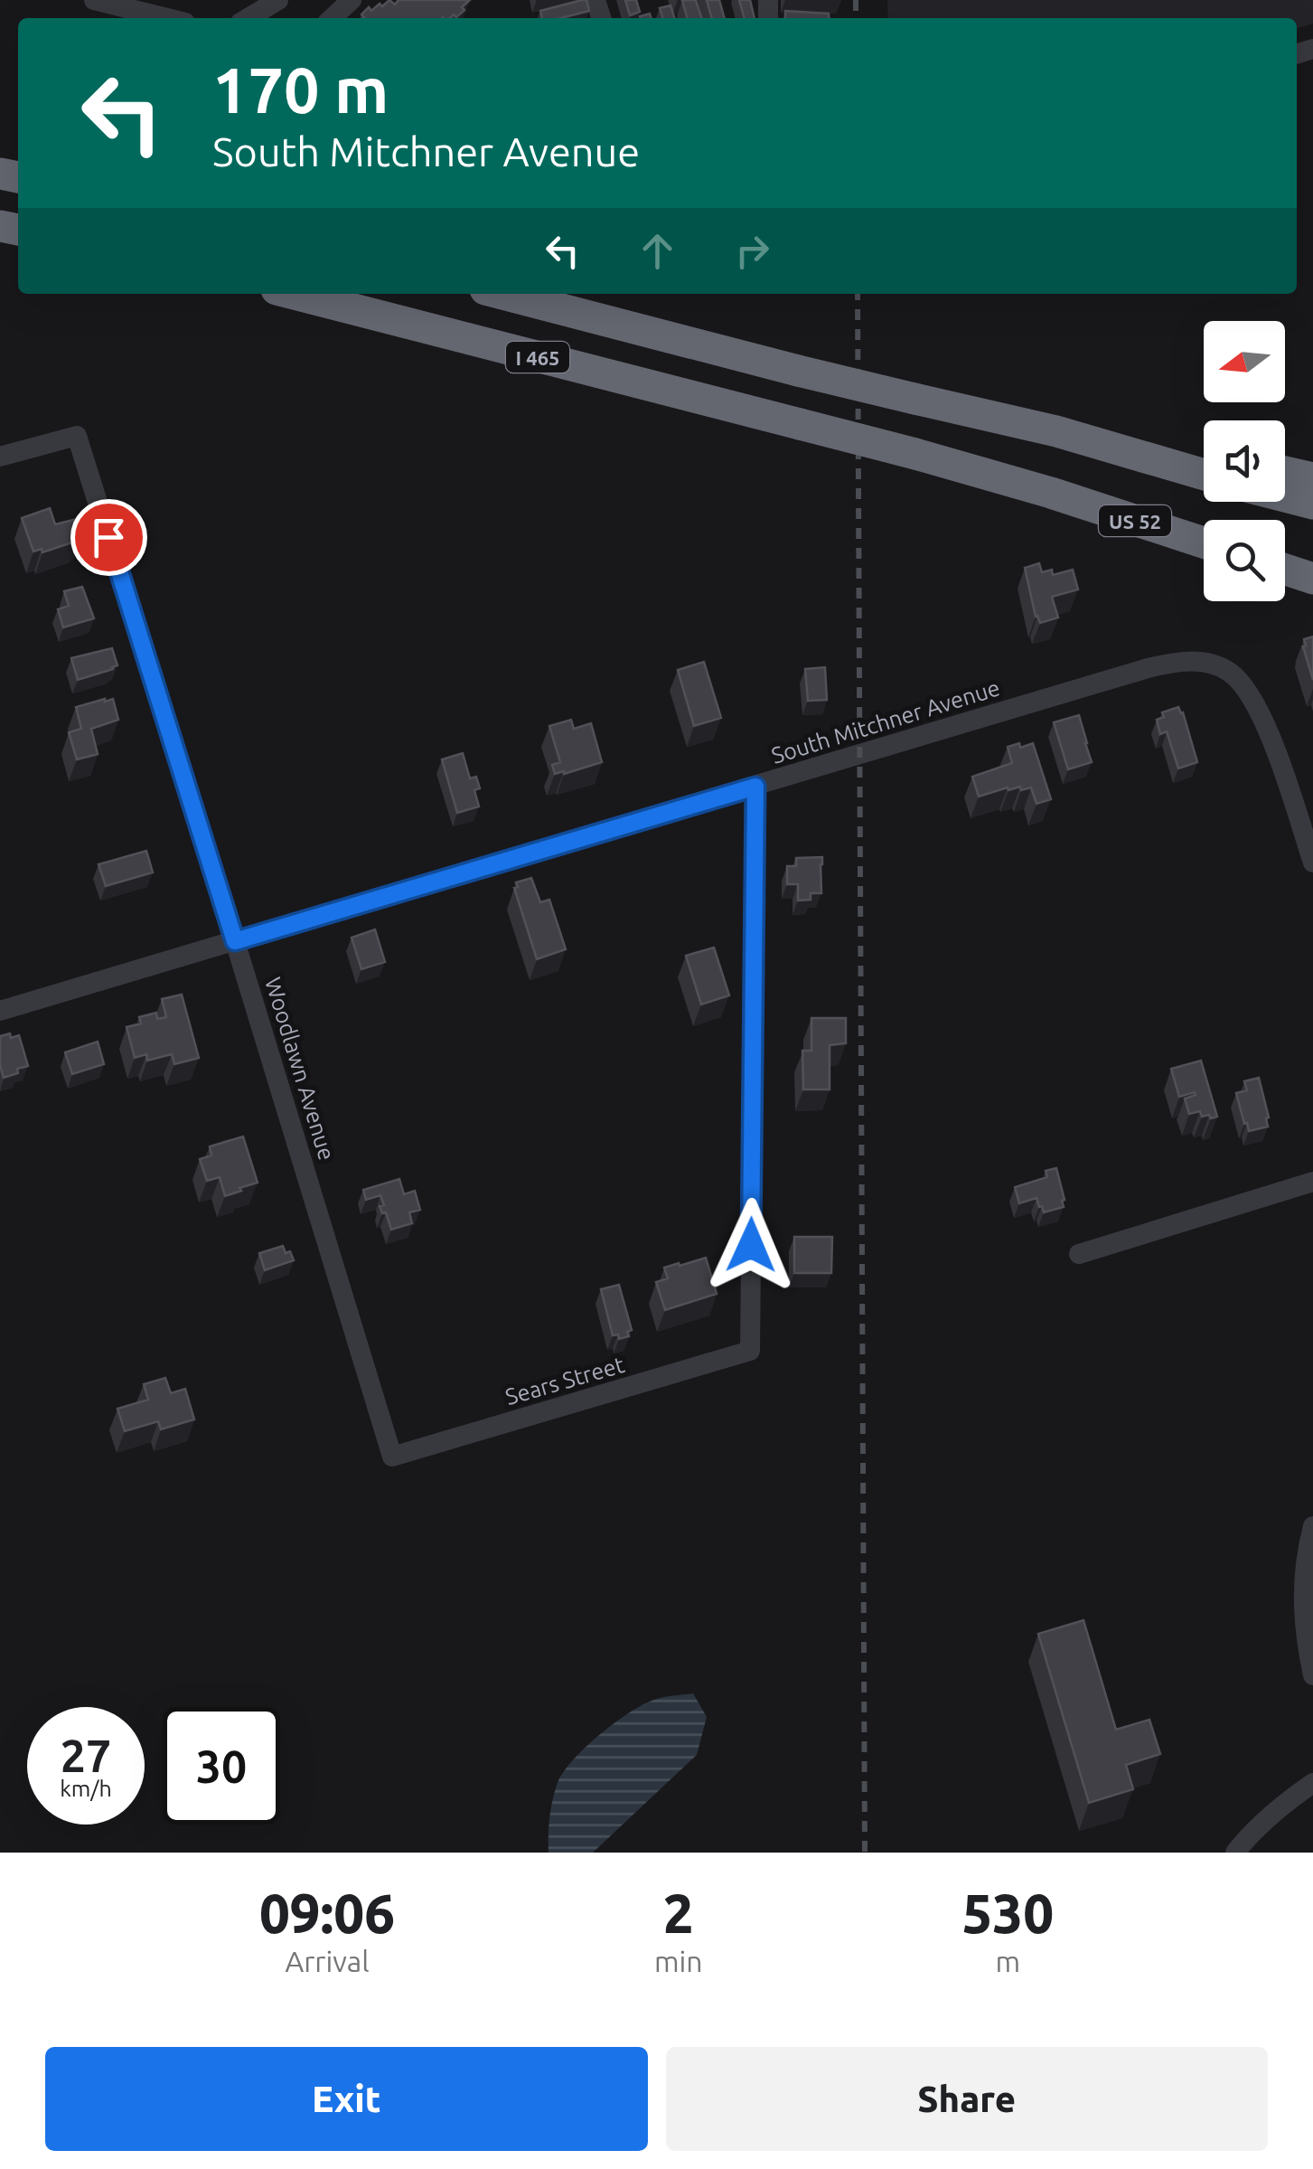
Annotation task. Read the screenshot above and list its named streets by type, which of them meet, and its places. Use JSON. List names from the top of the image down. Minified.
{"streets":{"highway":["I 465","US 52"],"street":["South Mitchner Avenue","Woodlawn Avenue","Sears Street"]},"crossings":[["I 465","US 52"],["South Mitchner Avenue","Woodlawn Avenue"],["South Mitchner Avenue","Sears Street"],["Woodlawn Avenue","Sears Street"]],"north":"left","page":{"turn":["170 m","South Mitchner Avenue"],"speed":"27 km/h","limit":"30","eta":["09:06","Arrival","2","min","530","m"],"buttons":["Exit","Share"]}}
